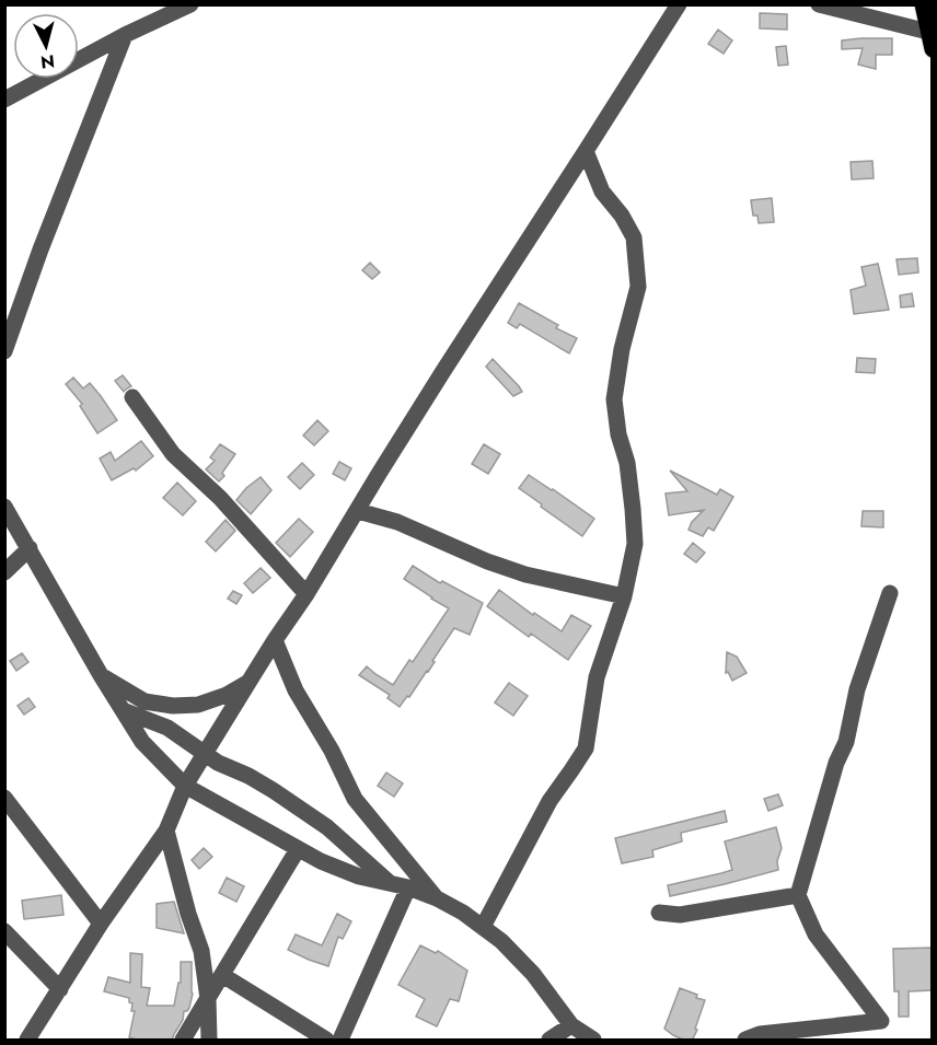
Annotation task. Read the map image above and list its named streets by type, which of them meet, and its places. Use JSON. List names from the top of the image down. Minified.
{"north":"bottom"}
